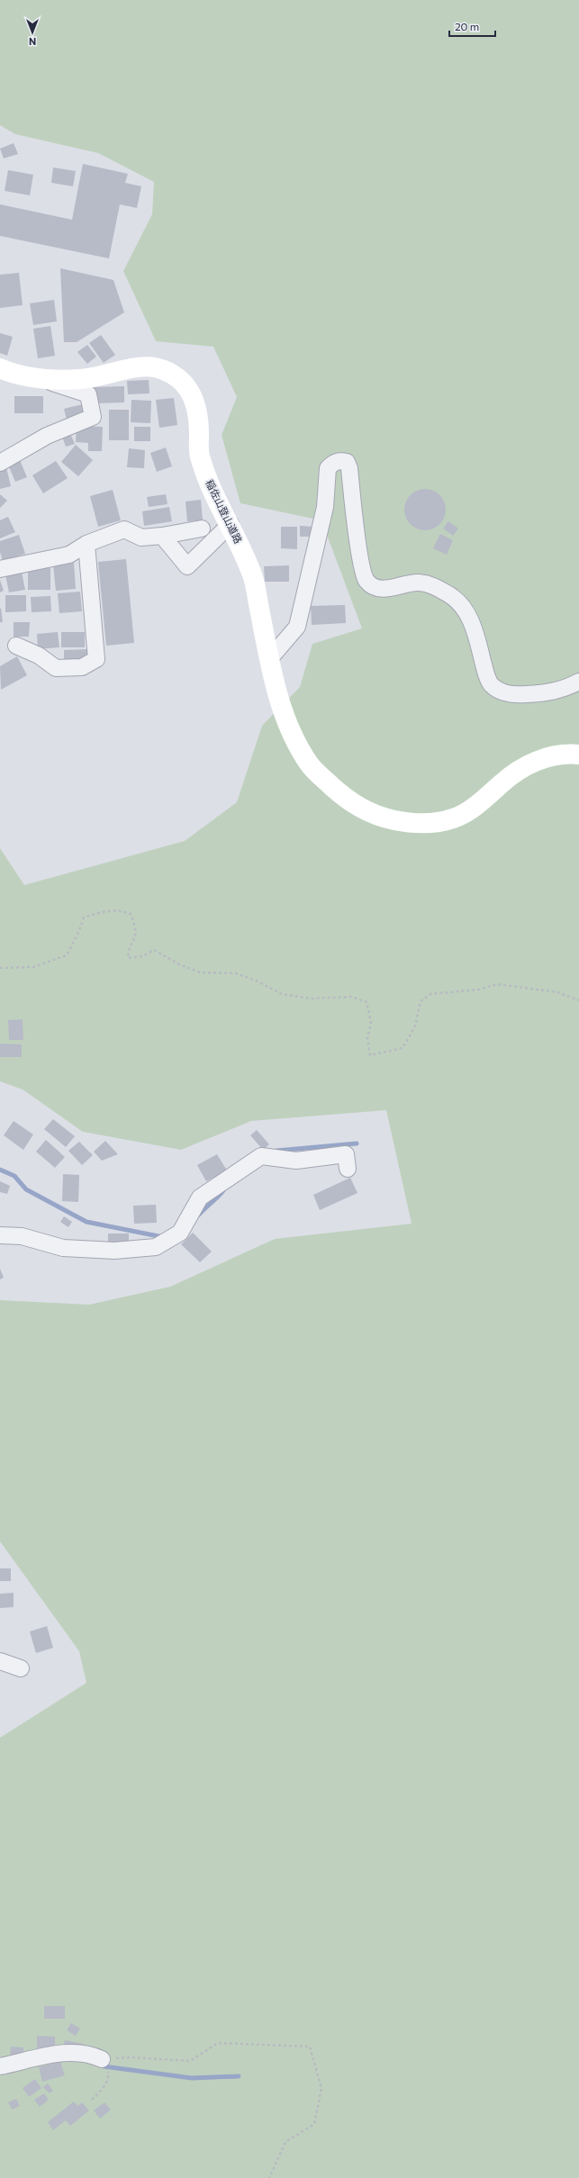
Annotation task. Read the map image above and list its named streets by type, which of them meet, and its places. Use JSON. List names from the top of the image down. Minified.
{"streets":{"street":["稲佐山登山道路"]},"scale_bar":"20 m","north":"bottom"}
